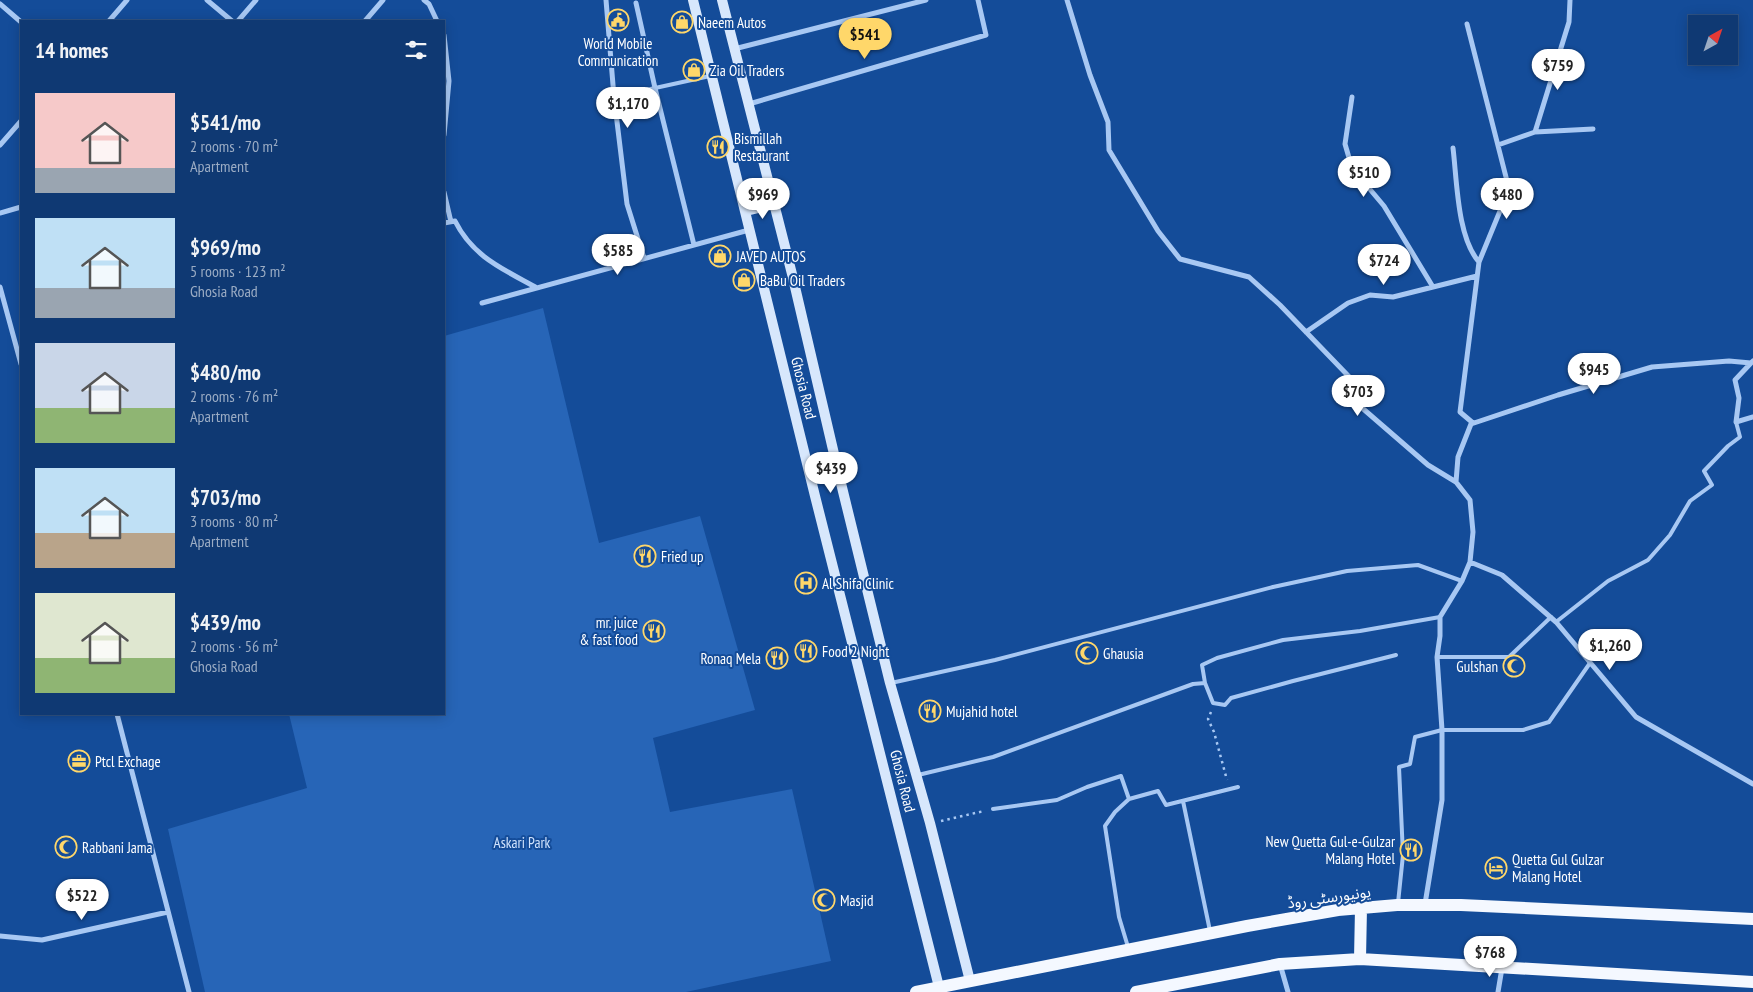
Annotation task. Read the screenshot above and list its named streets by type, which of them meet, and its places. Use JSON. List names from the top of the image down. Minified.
{"streets":{"main road":["Ghosia Road","یونیورسٹی روڈ"]},"crossings":[["Ghosia Road","یونیورسٹی روڈ"]],"parks":["Askari Park"],"places":{"public building":["World Mobile Communication"],"shop":["Naeem Autos","Zia Oil Traders","JAVED AUTOS","BaBu Oil Traders"],"restaurant":["Bismillah Restaurant","Fried up","mr. juice & fast food","Food 2 Night","Ronaq Mela","Mujahid hotel","New Quetta Gul-e-Gulzar Malang Hotel"],"hospital":["Al Shifa Clinic"],"mosque":["Ghausia","Gulshan","Rabbani Jama","Masjid"],"office":["Ptcl Exchage"],"hotel":["Quetta Gul Gulzar Malang Hotel"]},"north":"top right","page":{"price":["$541","$759","$1,170","$510","$969","$480","$585","$724","$945","$703","$439","$1,260","$522","$768"],"heading":"14 homes","list":[{"name":"$541/mo","note":"2 rooms · 70 m² · Apartment"},{"name":"$969/mo","note":"5 rooms · 123 m² · Ghosia Road"},{"name":"$480/mo","note":"2 rooms · 76 m² · Apartment"},{"name":"$703/mo","note":"3 rooms · 80 m² · Apartment"},{"name":"$439/mo","note":"2 rooms · 56 m² · Ghosia Road"}]}}
